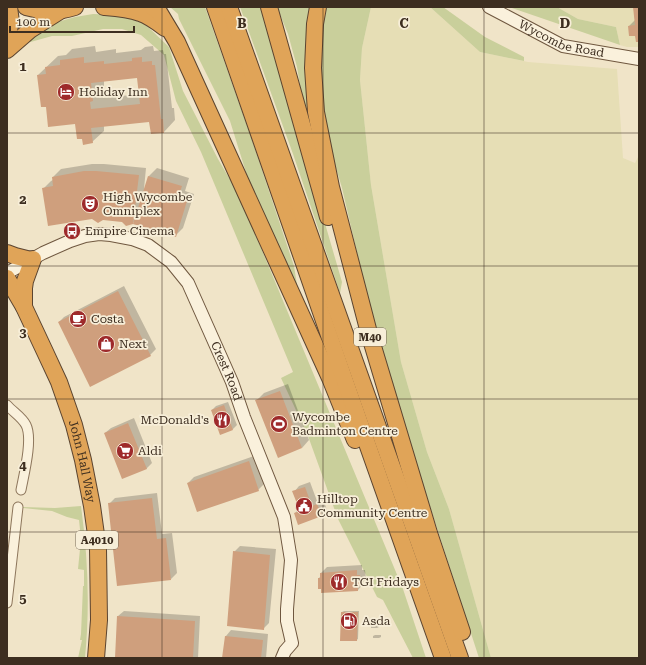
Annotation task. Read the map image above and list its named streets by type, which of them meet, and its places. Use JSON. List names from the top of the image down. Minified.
{"streets":{"highway":["M40","John Hall Way","A4010"],"street":["Wycombe Road","Crest Road"]},"places":{"hotel":["Holiday Inn"],"theatre":["High Wycombe Omniplex"],"bus stop":["Empire Cinema"],"cafe":["Costa"],"shop":["Next"],"restaurant":["McDonald's","TGI Fridays"],"sports":["Wycombe Badminton Centre"],"supermarket":["Aldi"],"public building":["Hilltop Community Centre"],"fuel station":["Asda"]},"scale_bar":"100 m","grid":{"columns":["B","C","D"],"rows":["1","2","3","4","5"]}}
